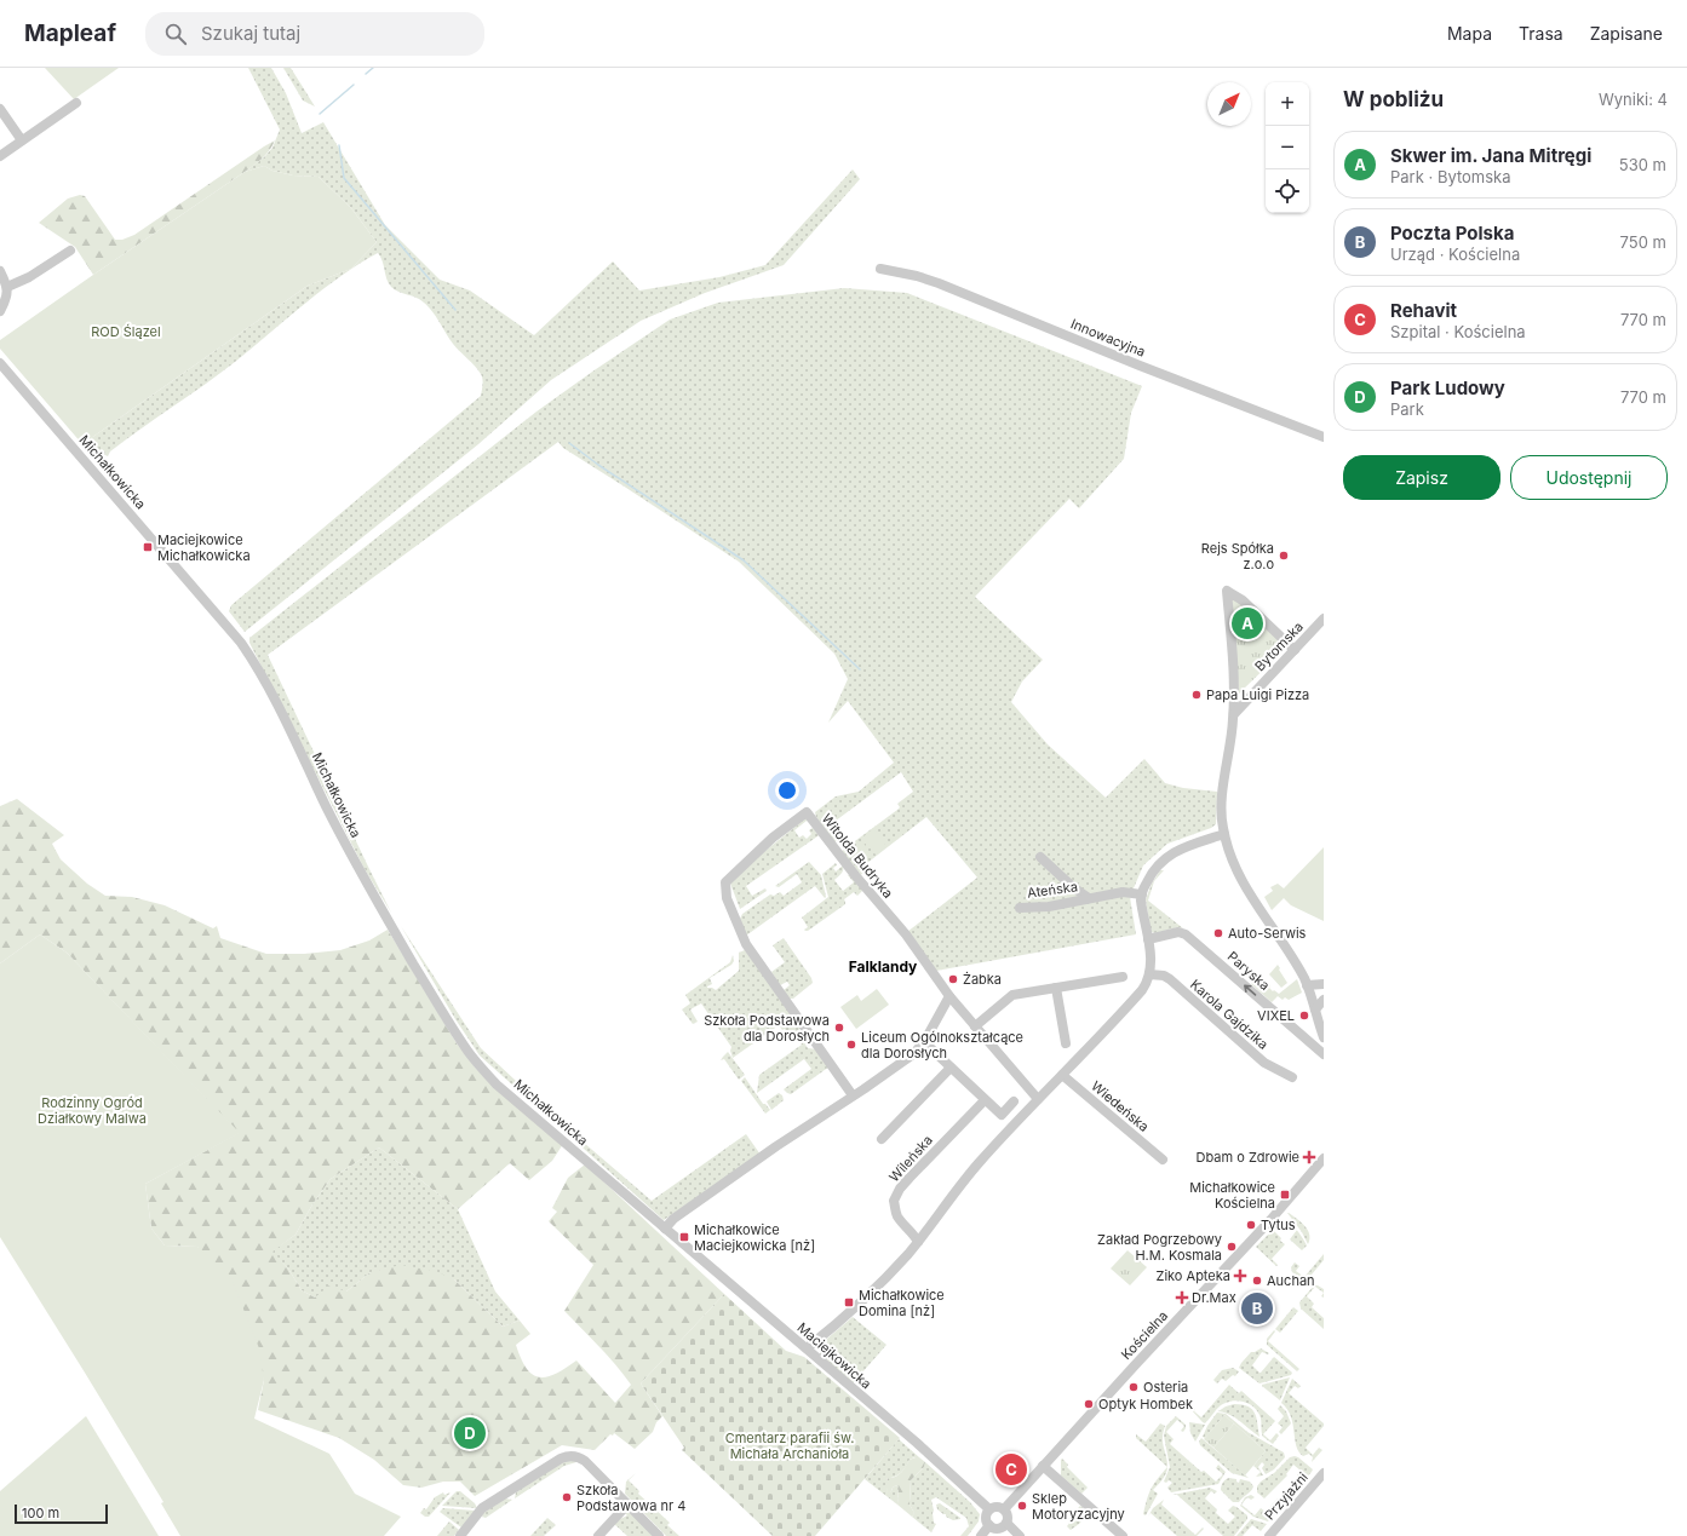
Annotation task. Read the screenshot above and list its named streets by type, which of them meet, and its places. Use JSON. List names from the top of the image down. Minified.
{"streets":{"street":["Innowacyjna","Michałkowicka","Bytomska","Witolda Budryka","Ateńska","Paryska","Karola Gajdzika","Wiedeńska","Wileńska","Kościelna","Maciejkowicka","Przyjaźni"]},"crossings":[["Michałkowicka","Maciejkowicka"],["Kościelna","Maciejkowicka"]],"one_way":["Paryska"],"districts":["Falklandy"],"parks":["ROD Ślązel","Rodzinny Ogród Działkowy Malwa","Cmentarz parafii św. Michała Archanioła"],"places":{"transit":["Maciejkowice Michałkowicka","Michałkowice Kościelna","Michałkowice Maciejkowicka [nż]","Michałkowice Domina [nż]"],"other":["Rejs Spółka z.o.o","Papa Luigi Pizza","Auto-Serwis","Żabka","VIXEL","Szkoła Podstawowa dla Dorosłych","Liceum Ogólnokształcące dla Dorosłych","Tytus","Zakład Pogrzebowy H.M. Kosmala","Auchan","Osteria","Optyk Hombek","Szkoła Podstawowa nr 4","Sklep Motoryzacyjny"],"health":["Dbam o Zdrowie","Ziko Apteka","Dr.Max"]},"scale_bar":"100 m","north":"top right","page":{"header":"Mapleaf","search":"Szukaj tutaj","nav":["Mapa","Trasa","Zapisane"],"heading":["W pobliżu","Wyniki: 4"],"map_buttons":["+","−"],"list":[{"mark":"A","name":"Skwer im. Jana Mitręgi","note":"Park · Bytomska","value":"530 m"},{"mark":"B","name":"Poczta Polska","note":"Urząd · Kościelna","value":"750 m"},{"mark":"C","name":"Rehavit","note":"Szpital · Kościelna","value":"770 m"},{"mark":"D","name":"Park Ludowy","note":"Park","value":"770 m"}],"buttons":["Zapisz","Udostępnij"],"pins":["A","B","D","C"],"scale":"100 m"}}
